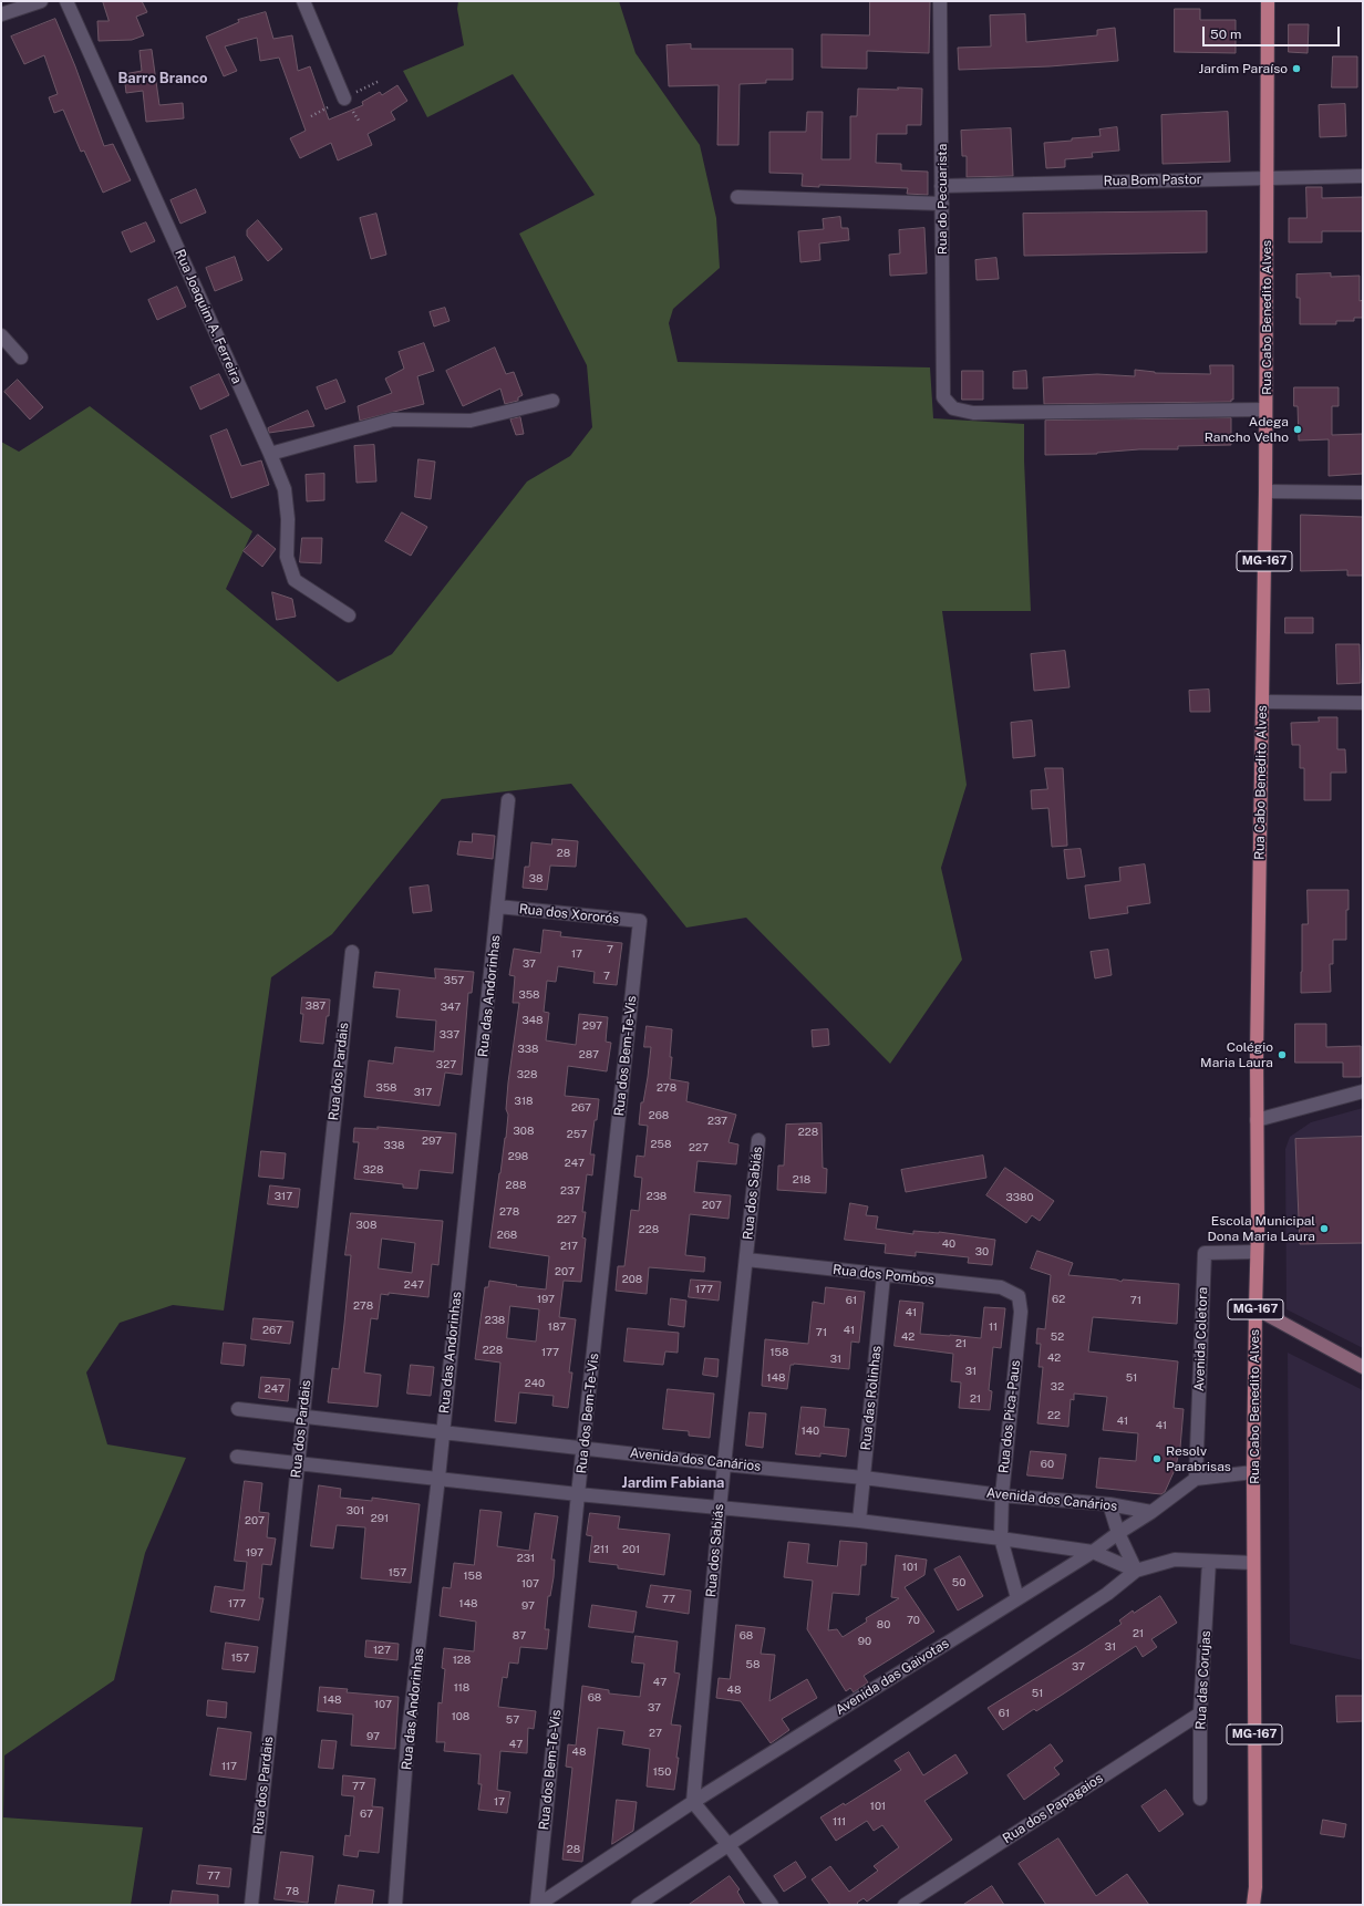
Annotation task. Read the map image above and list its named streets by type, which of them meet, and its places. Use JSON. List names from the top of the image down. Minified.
{"streets":{"main road":["Rua Cabo Benedito Alves","MG-167"],"street":["Rua Bom Pastor","Rua do Pecuarista","Rua Joaquim A. Ferreira","Rua dos Xororós","Rua das Andorinhas","Rua dos Bem-Te-Vis","Rua dos Pardais","Rua dos Sabiás","Rua dos Pombos","Avenida Coletora","Rua das Rolinhas","Rua dos Pica-Paus","Avenida dos Canários","Avenida das Gaivotas","Rua das Corujas","Rua dos Papagaios"]},"crossings":[["Rua Bom Pastor","Rua do Pecuarista"],["Rua Bom Pastor","Rua Cabo Benedito Alves"],["Rua do Pecuarista","Rua Cabo Benedito Alves"],["Rua Cabo Benedito Alves","MG-167"],["Rua Cabo Benedito Alves","Avenida Coletora"],["Rua dos Xororós","Rua das Andorinhas"],["Rua dos Xororós","Rua dos Bem-Te-Vis"],["Rua das Andorinhas","Avenida dos Canários"],["Rua dos Bem-Te-Vis","Avenida dos Canários"],["Rua dos Bem-Te-Vis","Avenida das Gaivotas"],["Rua dos Pardais","Avenida dos Canários"],["Rua dos Sabiás","Rua dos Pombos"],["Rua dos Sabiás","Avenida dos Canários"],["Rua dos Sabiás","Avenida das Gaivotas"],["Rua dos Pombos","Rua das Rolinhas"],["Rua dos Pombos","Rua dos Pica-Paus"],["Avenida Coletora","Avenida das Gaivotas"],["Rua das Rolinhas","Avenida dos Canários"],["Rua dos Pica-Paus","Avenida dos Canários"],["Rua dos Pica-Paus","Avenida das Gaivotas"],["Avenida dos Canários","Avenida das Gaivotas"],["Rua das Corujas","Rua dos Papagaios"]],"districts":["Barro Branco","Jardim Fabiana"],"places":["Jardim Paraíso","Adega Rancho Velho","Colégio Maria Laura","Escola Municipal Dona Maria Laura","Resolv Parabrisas"],"house_numbers":["28","38","7","17","37","7","357","358","387","347","348","297","337","338","287","327","328","358","278","317","318","267","268","237","308","228","257","297","258","338","227","298","247","328","218","288","237","317","238","3380","207","278","227","308","228","268","40","217","30","207","208","247","177","197","62","61","71","278","41","238","187","11","267","41","71","42","52","21","228","177","158","42","31","31","148","51","240","32","247","21","22","41","41","140","60","301","291","207","211","201","197","231","101","157","158","50","107","77","177","148","97","70","80","21","87","68","90","31","127","157","128","58","37","47","118","48","51","68","148","107","37","61","108","57","27","97","47","48","117","150","77","17","101","67","111","28","77","78"],"scale_bar":"50 m"}
